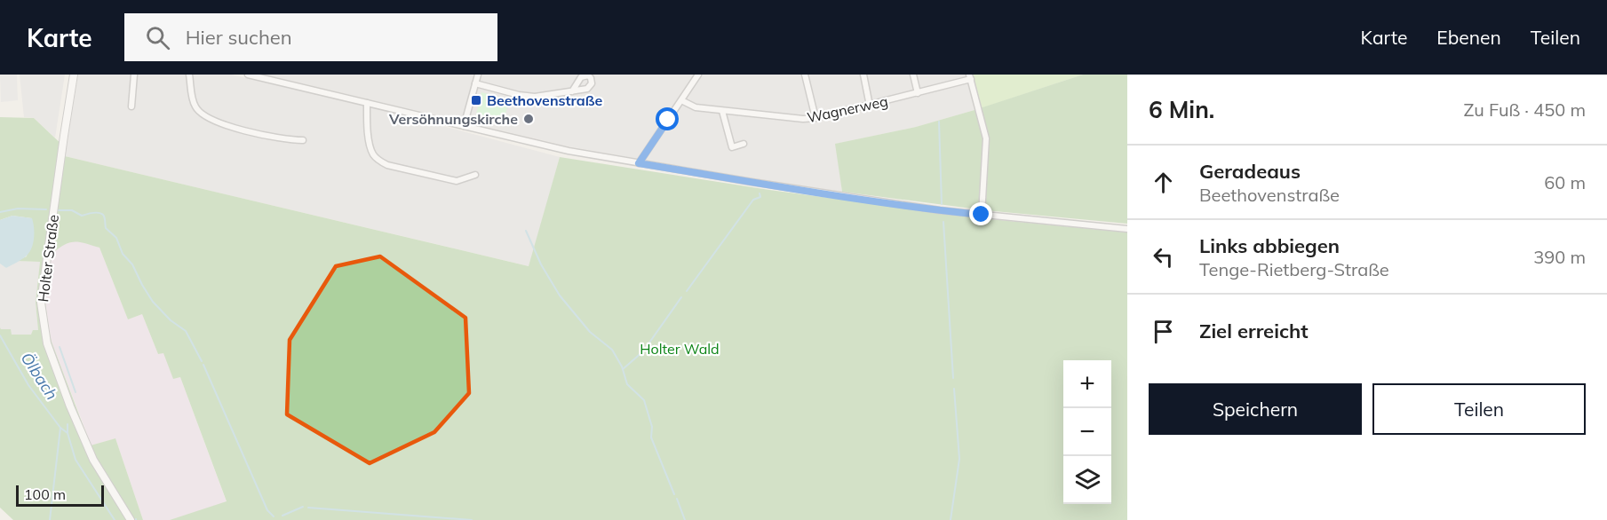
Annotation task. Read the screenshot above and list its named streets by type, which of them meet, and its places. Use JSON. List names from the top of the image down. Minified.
{"streets":{"street":["Wagnerweg","Holter Straße"]},"water":["Ölbach"],"parks":["Holter Wald"],"places":{"transit":["Beethovenstraße"],"other":["Versöhnungskirche"]},"scale_bar":"100 m","page":{"header":"Karte","search":"Hier suchen","nav":["Karte","Ebenen","Teilen"],"heading":["6 Min.","Zu Fuß · 450 m"],"list":[["Geradeaus","Beethovenstraße","60 m"],["Links abbiegen","Tenge-Rietberg-Straße","390 m"],"Ziel erreicht"],"map_buttons":["+","−"],"buttons":["Speichern","Teilen"],"scale":"100 m"}}
